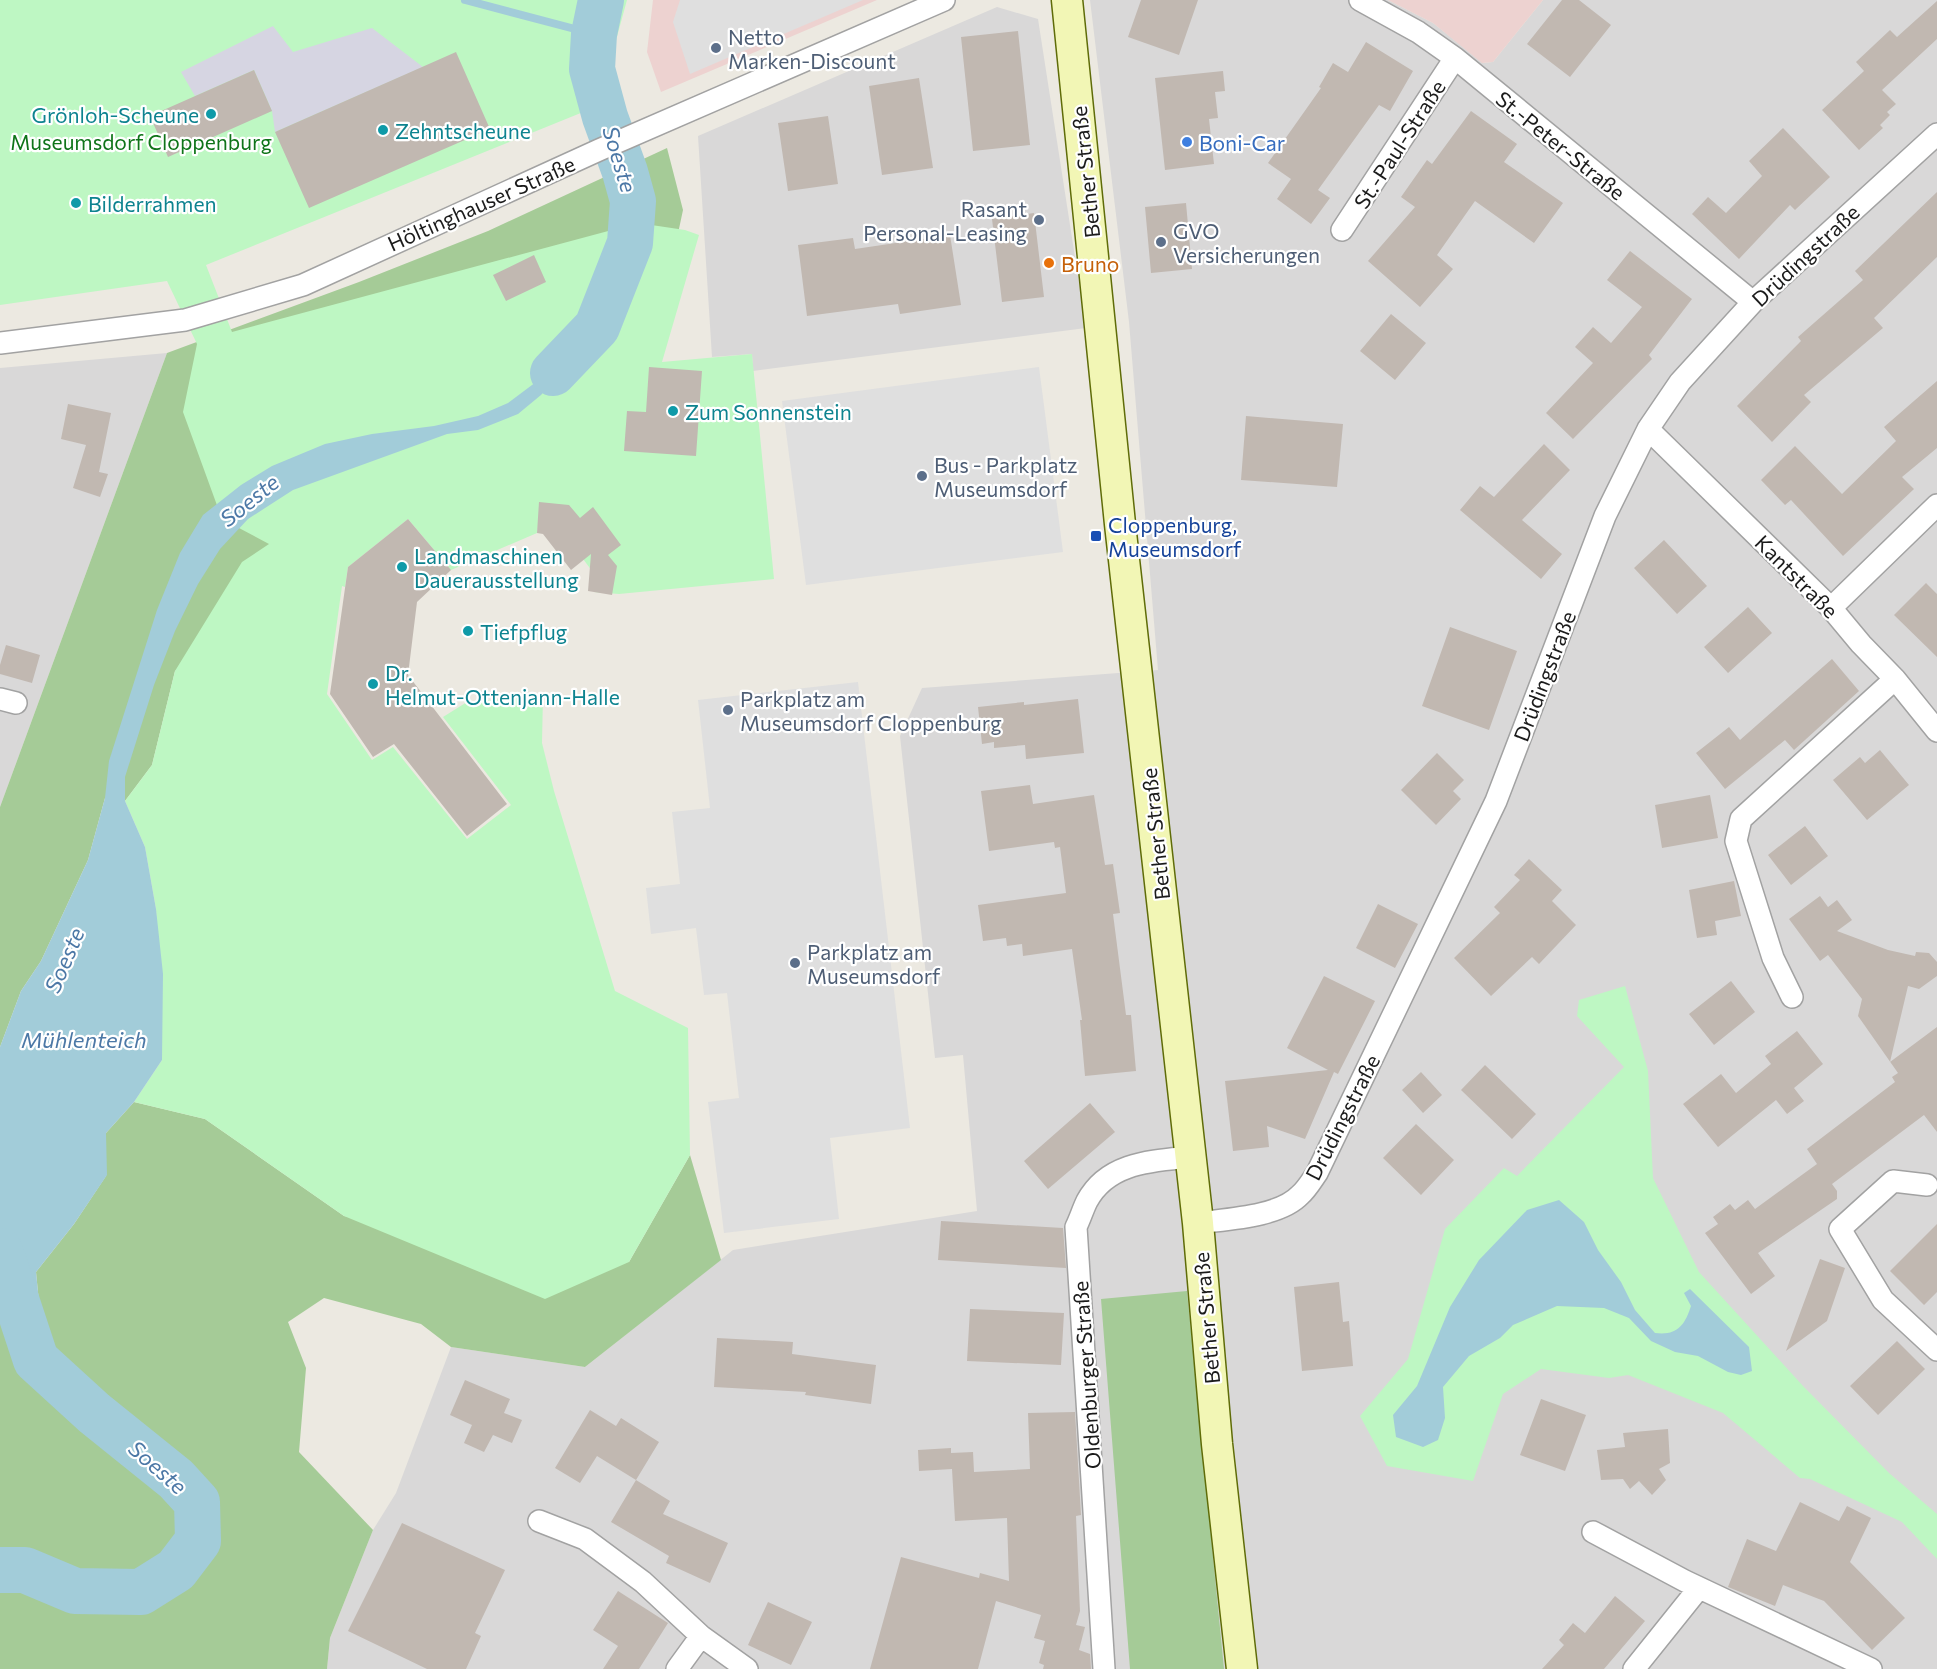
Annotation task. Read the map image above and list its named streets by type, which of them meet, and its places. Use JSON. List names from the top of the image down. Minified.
{"streets":{"street":["St.-Paul-Straße","St.-Peter-Straße","Bether Straße","Höltinghauser Straße","Drüdingstraße","Kantstraße","Oldenburger Straße"]},"crossings":[["St.-Paul-Straße","St.-Peter-Straße"],["St.-Peter-Straße","Drüdingstraße"],["Bether Straße","Drüdingstraße"],["Bether Straße","Oldenburger Straße"],["Drüdingstraße","Kantstraße"]],"water":["Soeste","Mühlenteich"],"parks":["Museumsdorf Cloppenburg"],"places":{"other":["Netto Marken-Discount","Grönloh-Scheune","Zehntscheune","Boni-Car","Bilderrahmen","Rasant Personal-Leasing","GVO Versicherungen","Bruno","Zum Sonnenstein","Bus - Parkplatz Museumsdorf","Landmaschinen Dauerausstellung","Tiefpflug","Dr. Helmut-Ottenjann-Halle","Parkplatz am Museumsdorf Cloppenburg","Parkplatz am Museumsdorf"],"transit":["Cloppenburg, Museumsdorf"]}}
